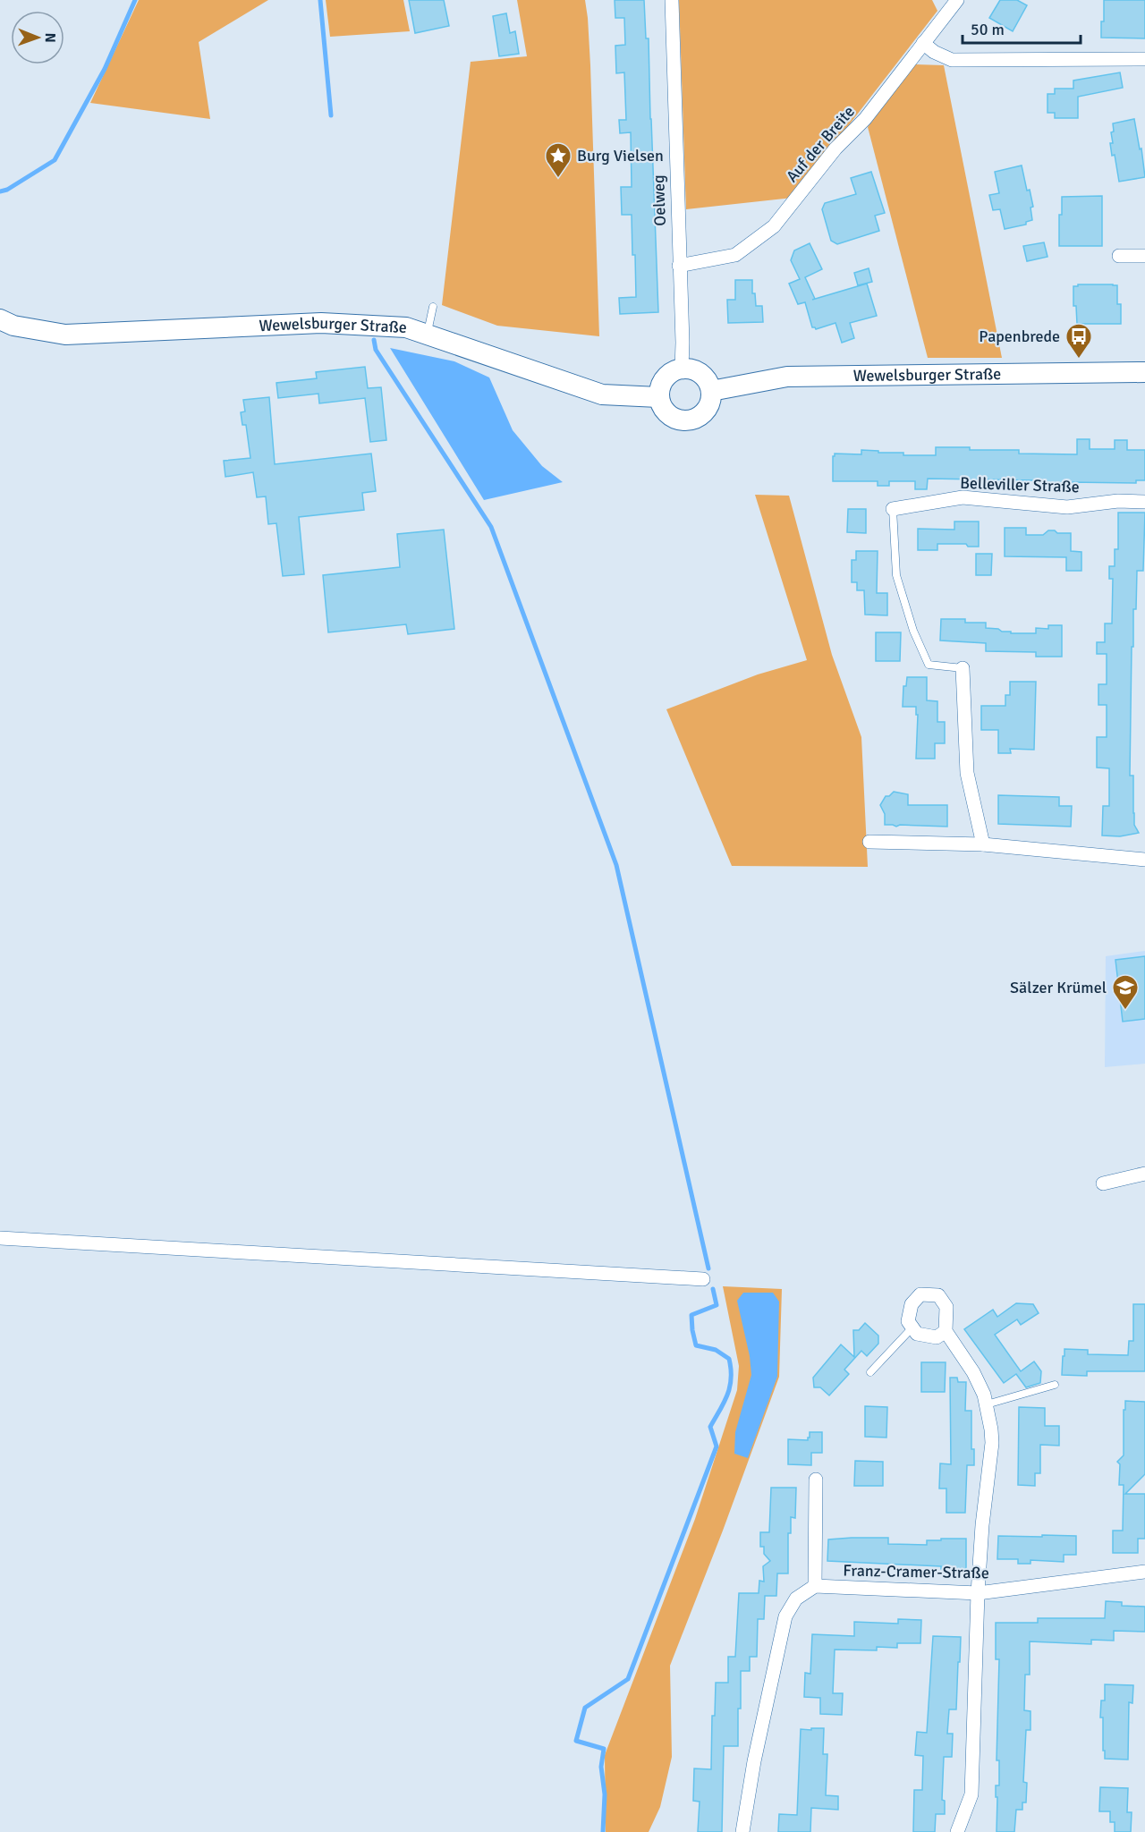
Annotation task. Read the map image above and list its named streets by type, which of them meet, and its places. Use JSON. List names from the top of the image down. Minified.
{"streets":{"main road":["Wewelsburger Straße"],"street":["Auf der Breite","Oelweg","Belleviller Straße","Franz-Cramer-Straße"]},"crossings":[["Auf der Breite","Oelweg"],["Oelweg","Wewelsburger Straße"]],"places":{"place":["Burg Vielsen"],"bus stop":["Papenbrede"],"school or university":["Sälzer Krümel"]},"scale_bar":"50 m","north":"right"}
